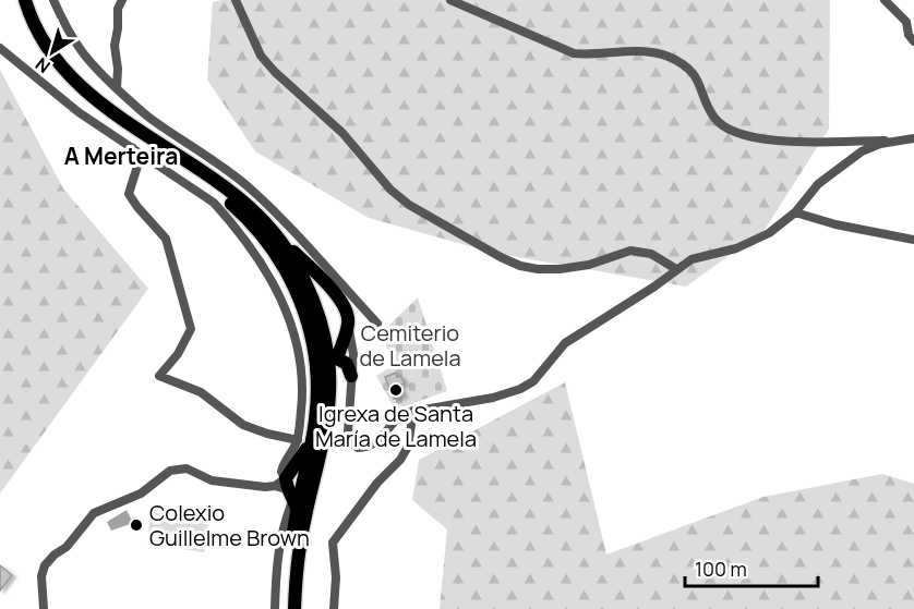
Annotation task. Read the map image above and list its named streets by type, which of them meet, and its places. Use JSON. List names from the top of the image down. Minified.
{"districts":["A Merteira"],"parks":["Cemiterio de Lamela"],"places":["Igrexa de Santa María de Lamela","Colexio Guillelme Brown"],"scale_bar":"100 m","north":"bottom left"}
